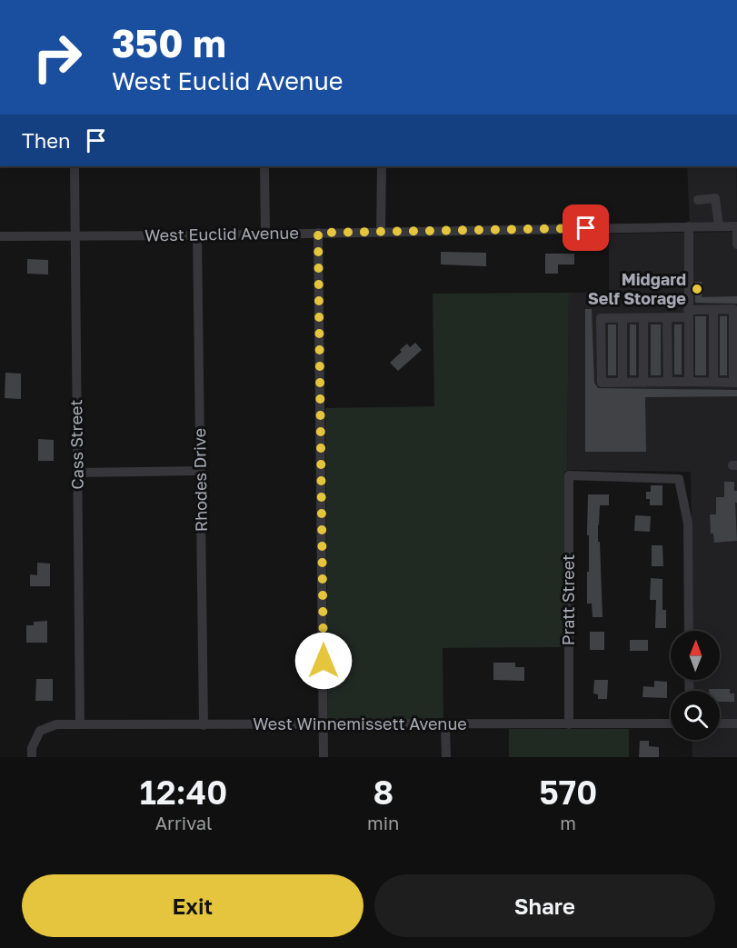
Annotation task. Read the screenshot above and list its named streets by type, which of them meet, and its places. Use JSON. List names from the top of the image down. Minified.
{"streets":{"street":["West Euclid Avenue","Cass Street","Rhodes Drive","Pratt Street","West Winnemissett Avenue"]},"crossings":[["West Euclid Avenue","Cass Street"],["West Euclid Avenue","Rhodes Drive"],["Cass Street","West Winnemissett Avenue"],["Rhodes Drive","West Winnemissett Avenue"],["Pratt Street","West Winnemissett Avenue"]],"places":["Midgard Self Storage"],"north":"top","page":{"turn":["350 m","West Euclid Avenue"],"then":"Then","eta":["12:40","Arrival","8","min","570","m"],"buttons":["Exit","Share"]}}
